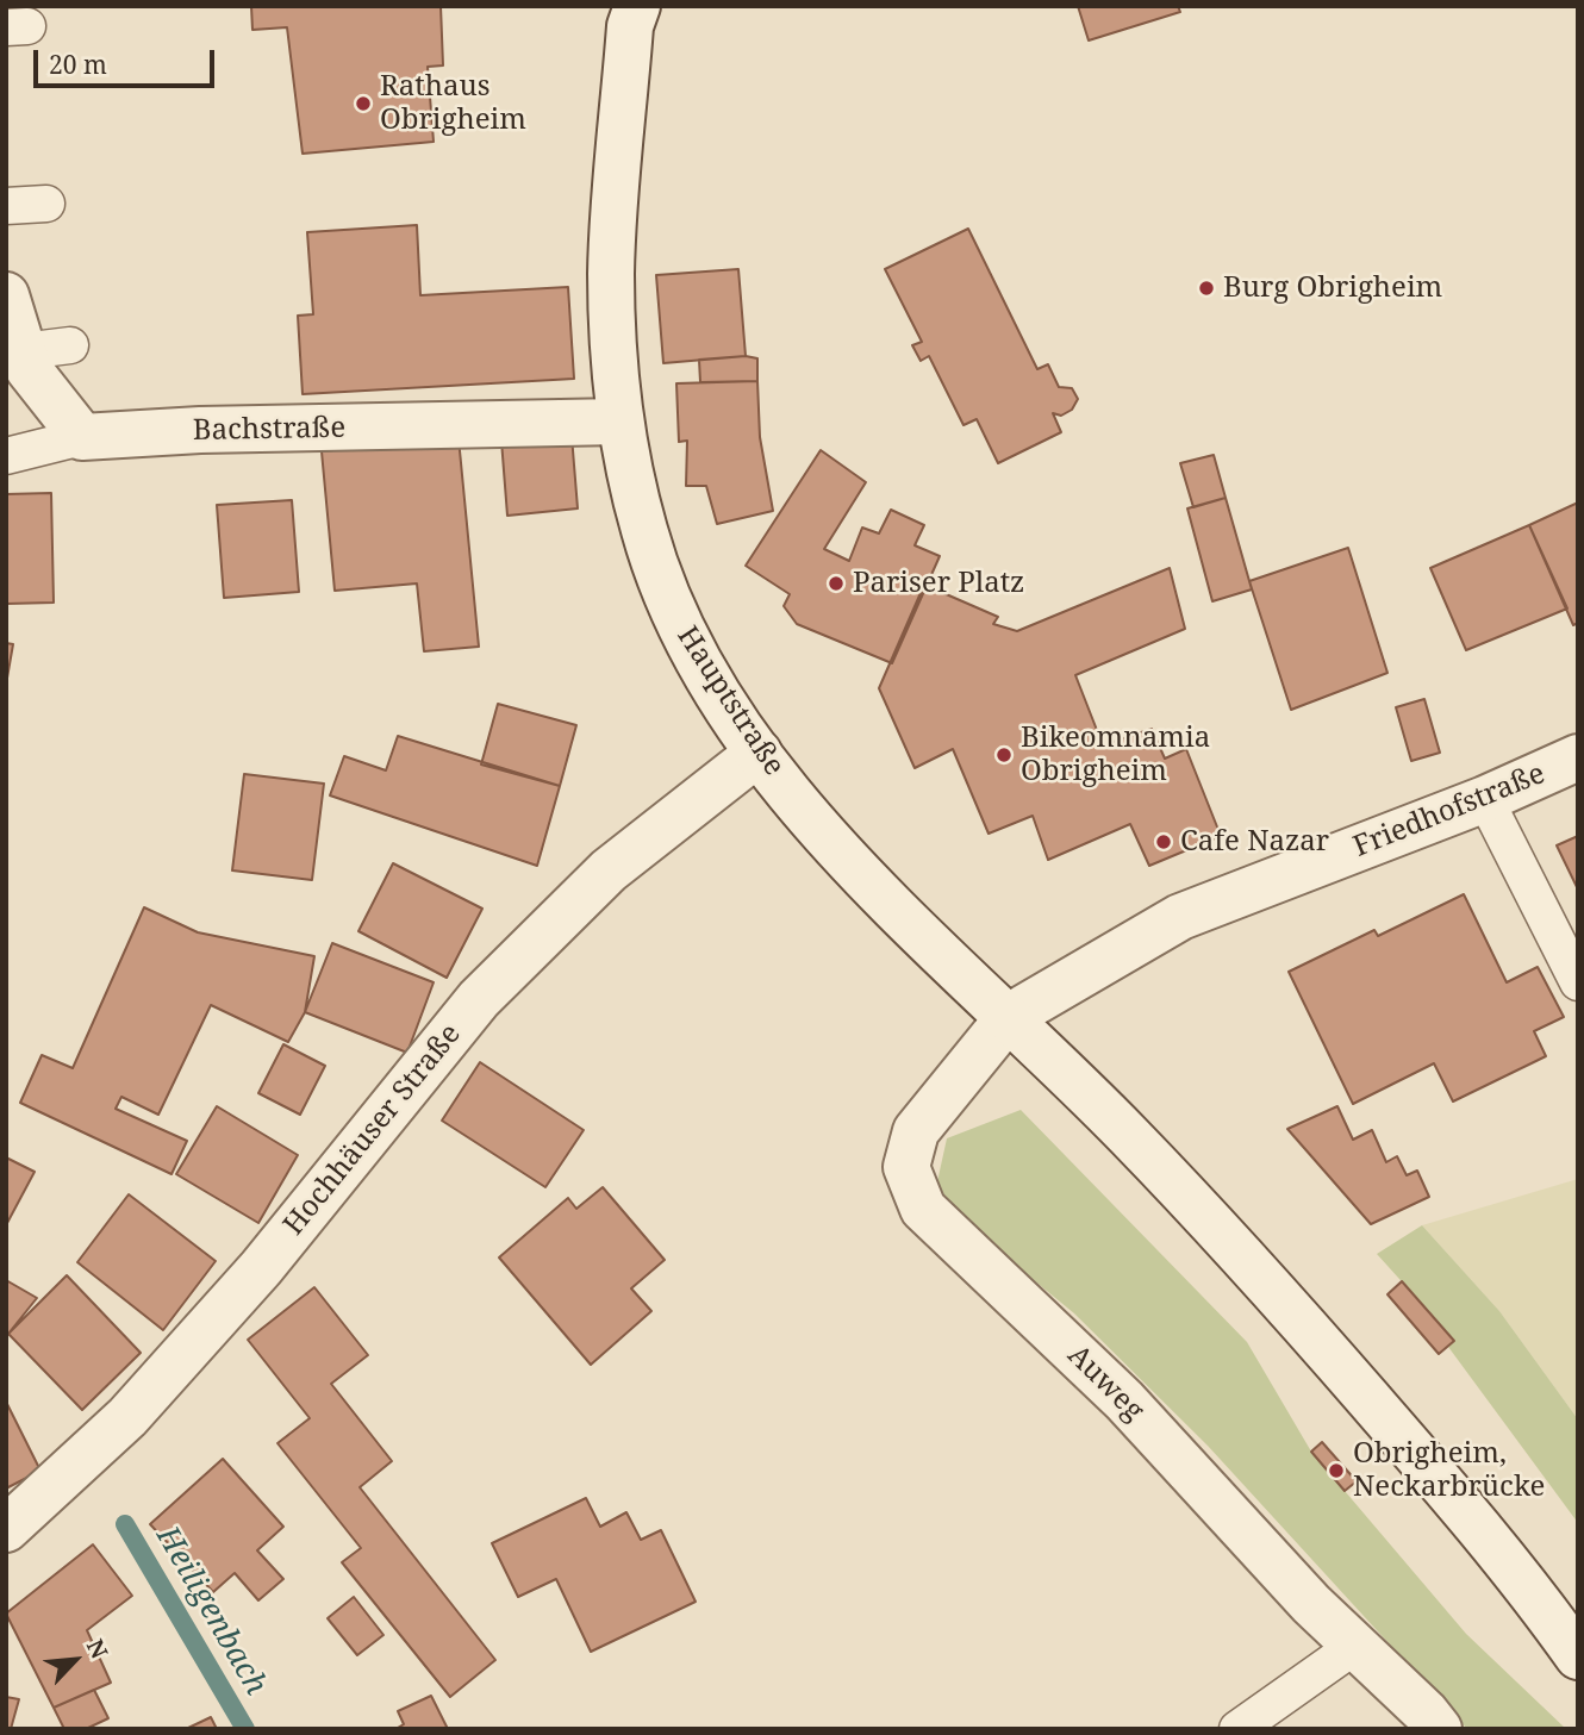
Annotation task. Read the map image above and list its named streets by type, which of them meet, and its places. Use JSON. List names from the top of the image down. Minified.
{"streets":{"street":["Bachstraße","Hauptstraße","Friedhofstraße","Hochhäuser Straße","Auweg"]},"crossings":[["Bachstraße","Hauptstraße"],["Hauptstraße","Friedhofstraße"],["Hauptstraße","Hochhäuser Straße"],["Hauptstraße","Auweg"],["Friedhofstraße","Auweg"]],"water":["Heiligenbach"],"places":["Rathaus Obrigheim","Burg Obrigheim","Pariser Platz","Bikeomnamia Obrigheim","Cafe Nazar","Obrigheim, Neckarbrücke"],"scale_bar":"20 m","north":"top right"}
